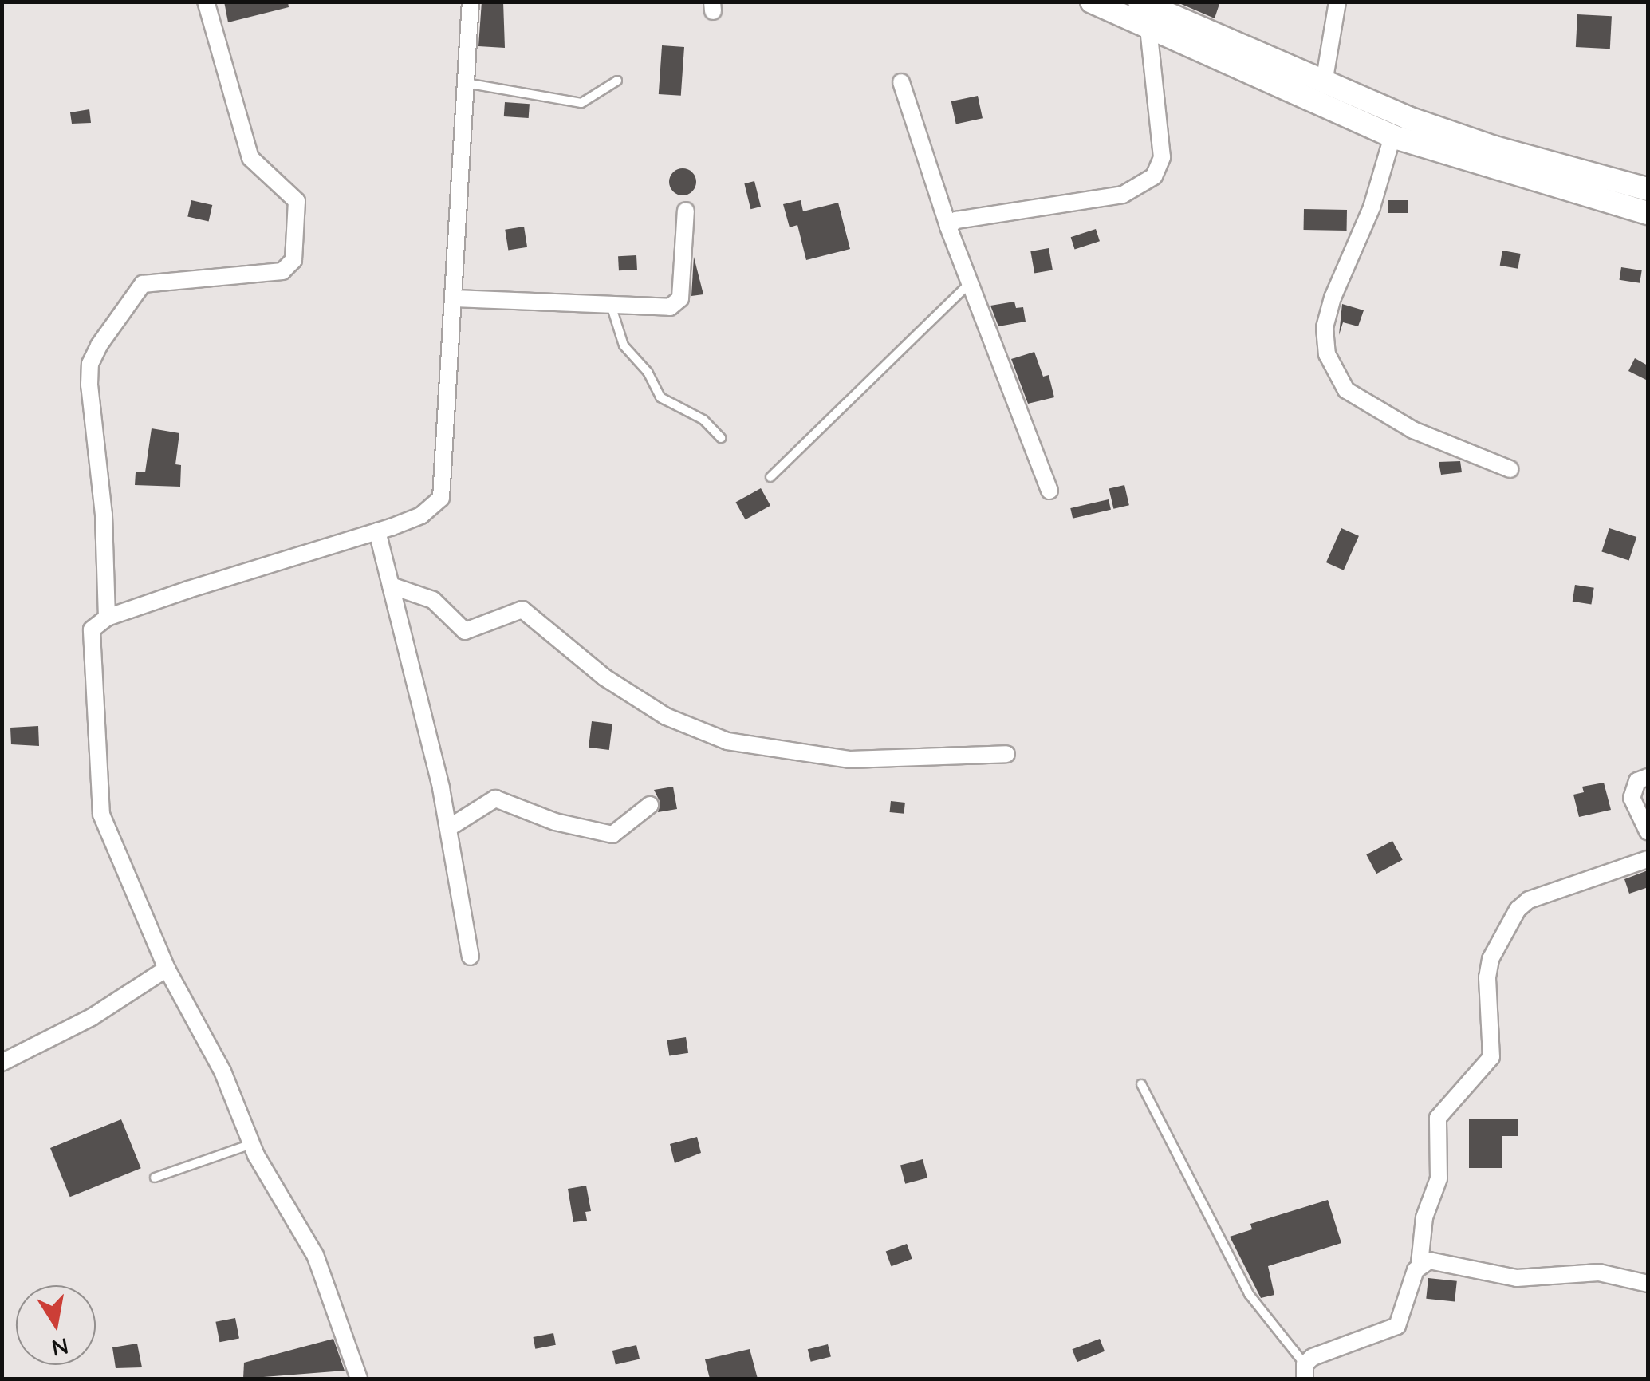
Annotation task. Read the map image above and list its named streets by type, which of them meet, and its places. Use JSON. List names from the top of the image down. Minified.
{"north":"bottom"}
